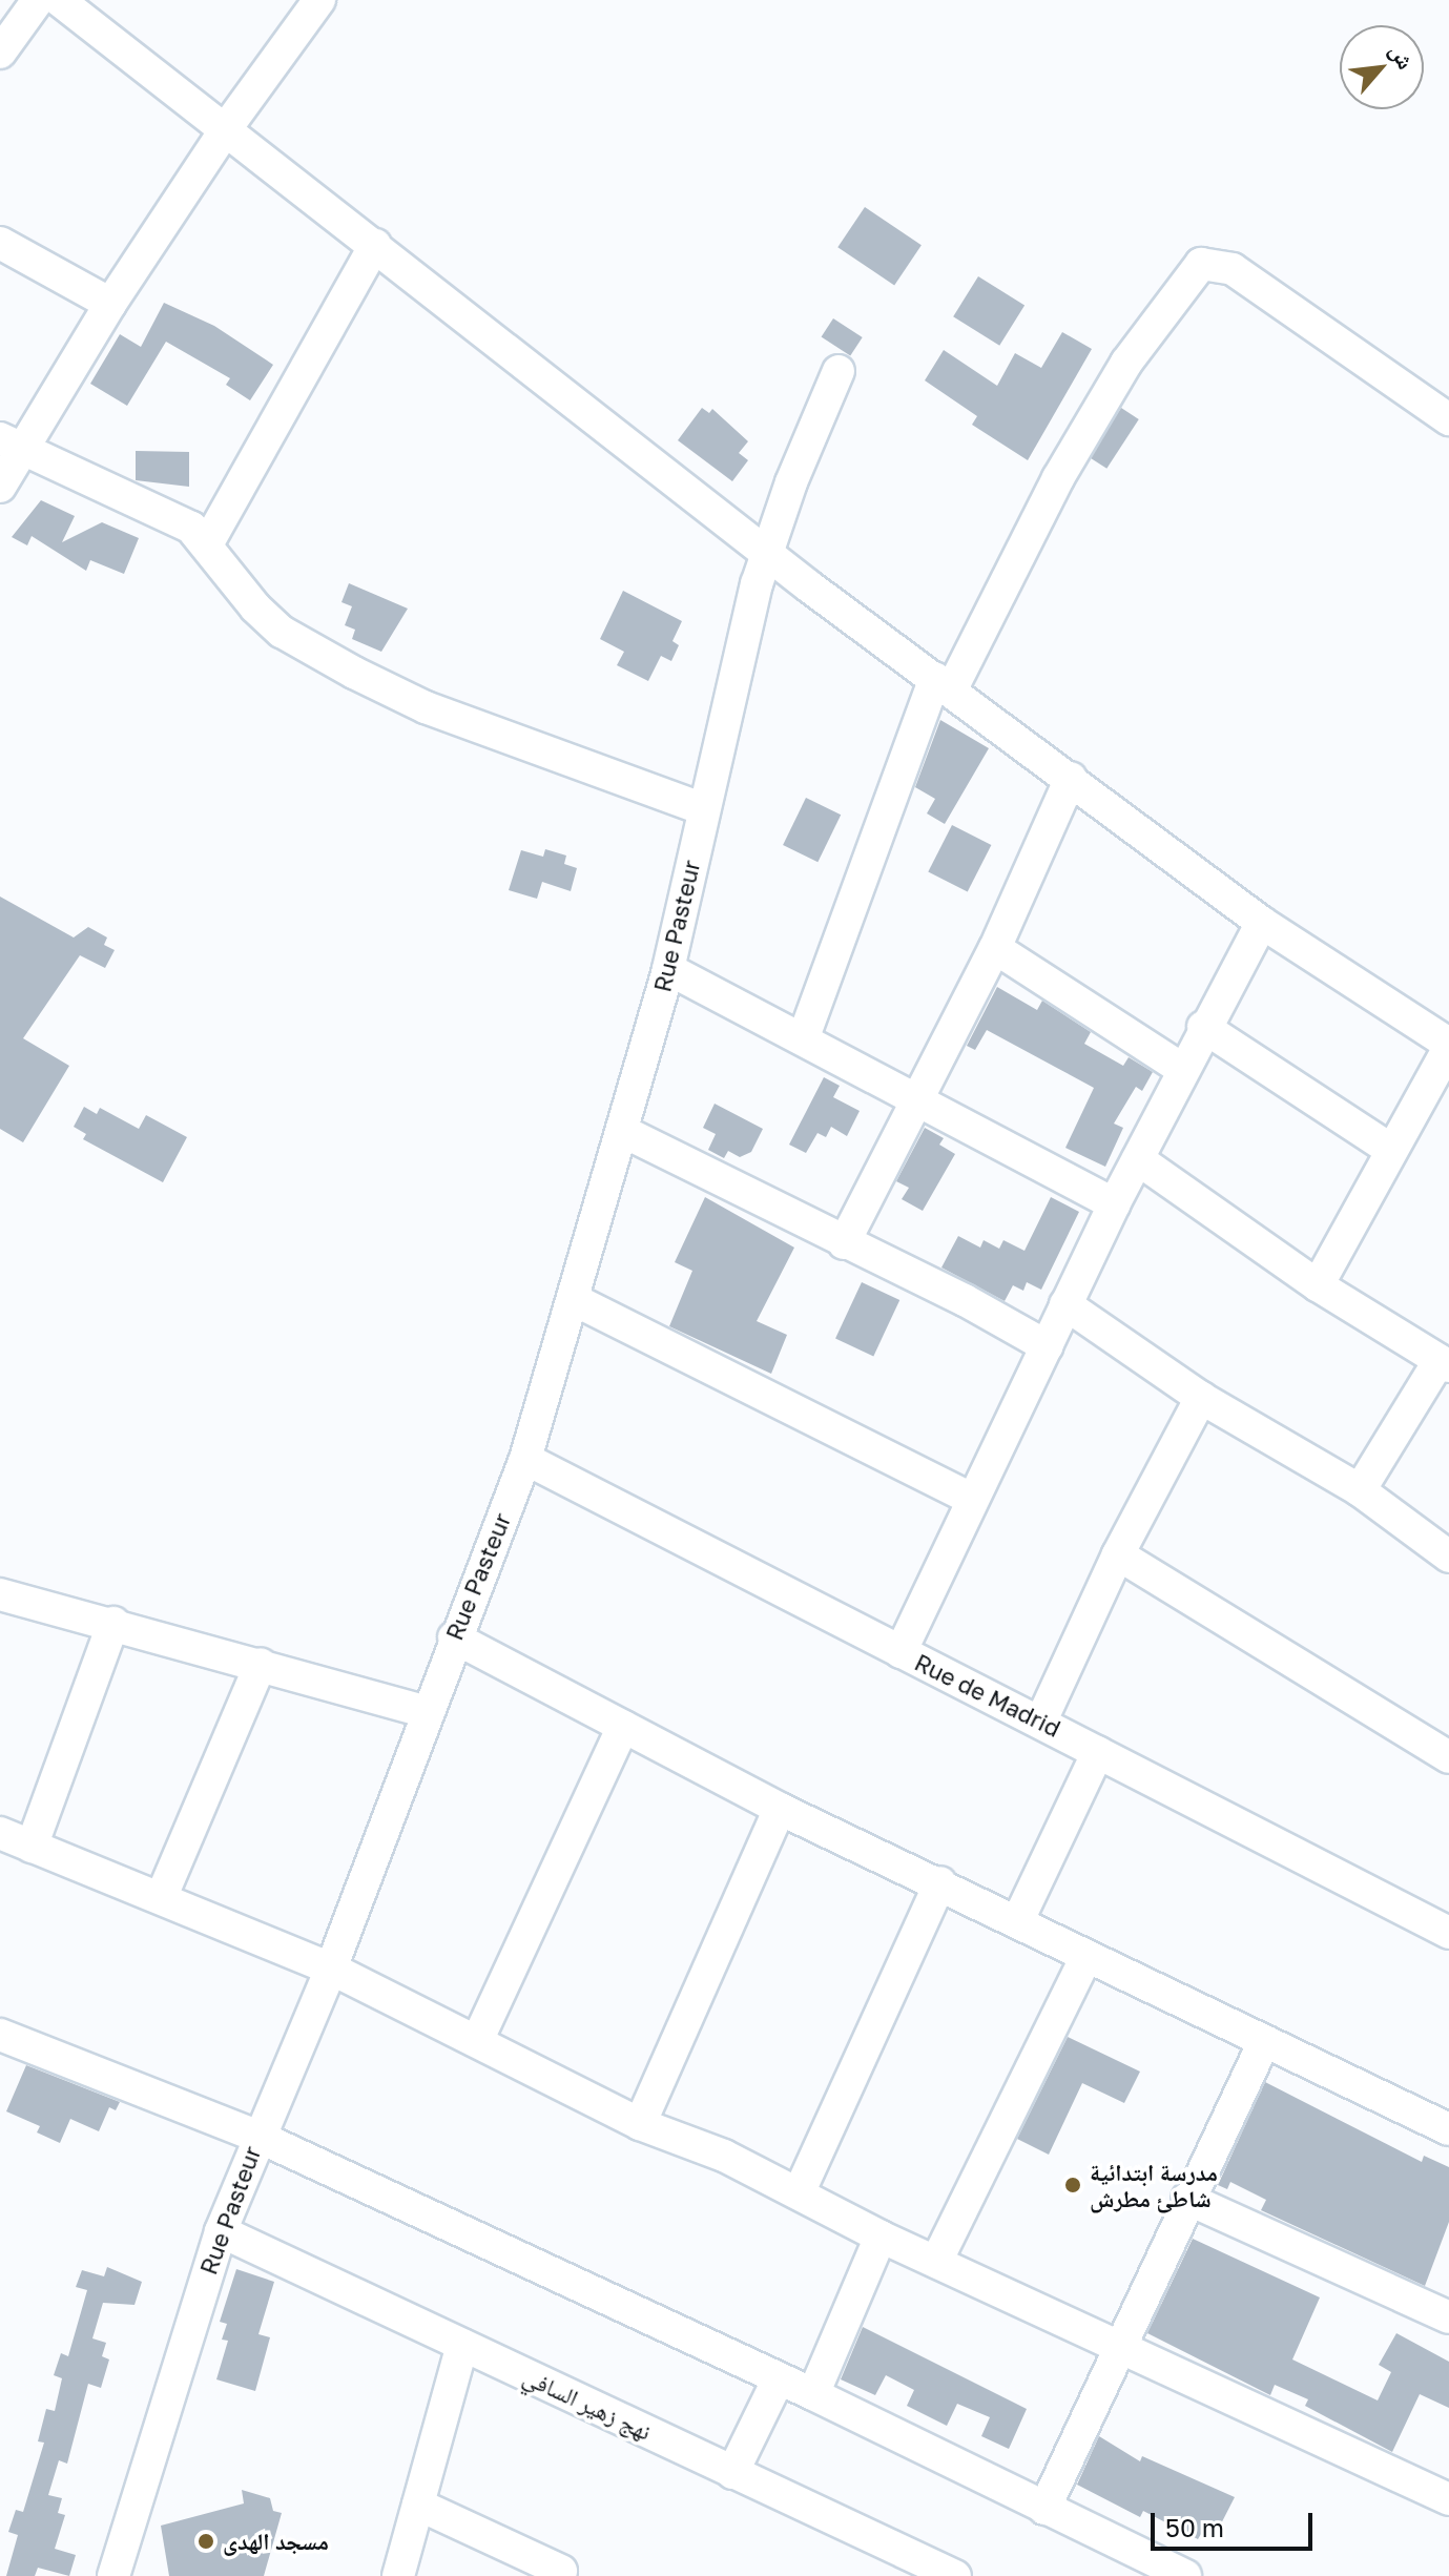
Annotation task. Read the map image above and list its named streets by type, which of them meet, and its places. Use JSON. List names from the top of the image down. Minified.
{"streets":{"street":["Rue Pasteur","Rue de Madrid","نهج زهير السافي"]},"crossings":[["Rue Pasteur","Rue de Madrid"],["Rue Pasteur","نهج زهير السافي"]],"places":["مدرسة ابتدائية شاطئ مطرش","مسجد الهدى"],"scale_bar":"50 m","north":"top right"}
